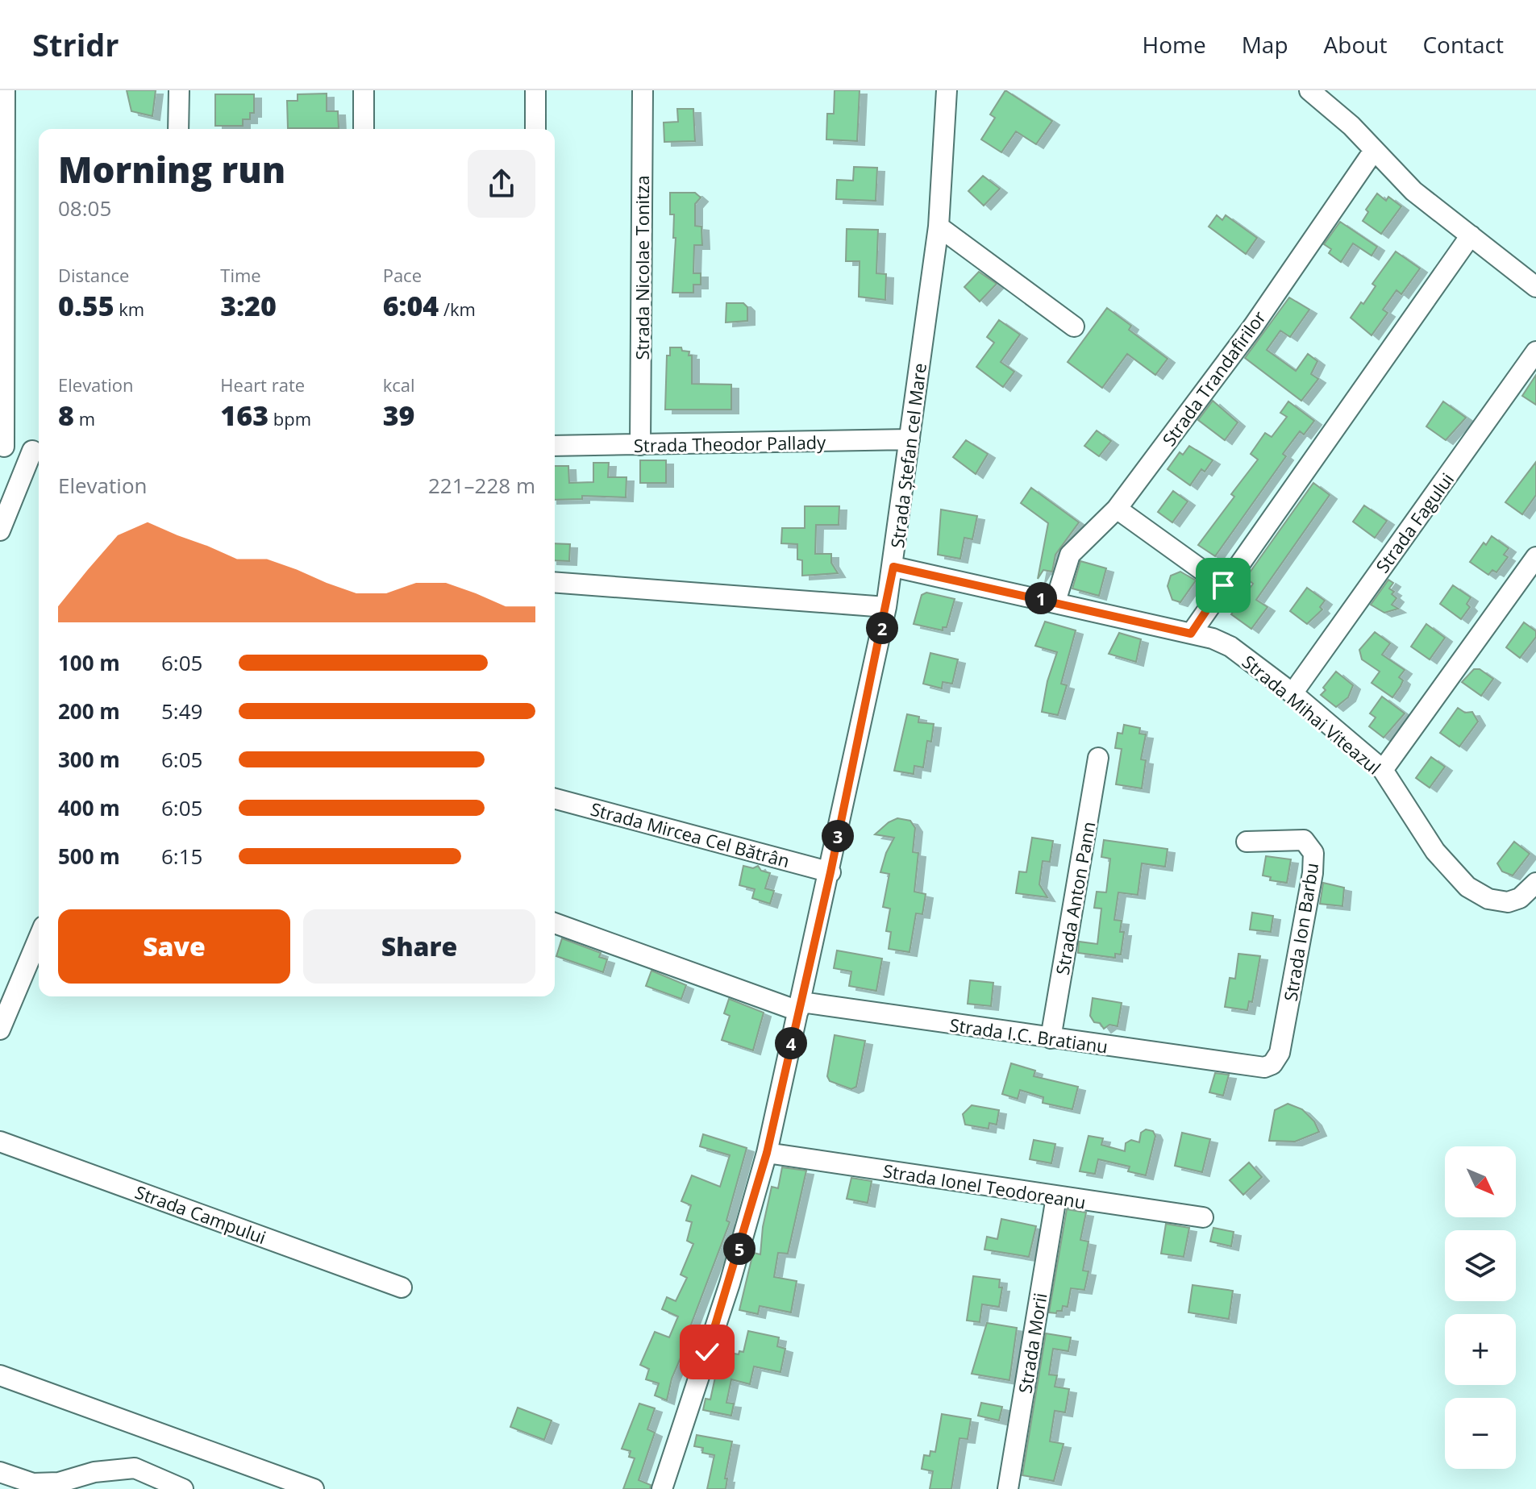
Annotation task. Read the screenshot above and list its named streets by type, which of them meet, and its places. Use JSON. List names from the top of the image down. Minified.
{"streets":{"street":["Strada Nicolae Tonitza","Strada Trandafirilor","Strada Theodor Pallady","Strada Ștefan cel Mare","Strada Fagului","Strada Mihai Viteazul","Strada Mircea Cel Bătrân","Strada Anton Pann","Strada Ion Barbu","Strada I.C. Bratianu","Strada Ionel Teodoreanu","Strada Campului","Strada Morii"]},"crossings":[["Strada Nicolae Tonitza","Strada Theodor Pallady"],["Strada Trandafirilor","Strada Mihai Viteazul"],["Strada Theodor Pallady","Strada Ștefan cel Mare"],["Strada Ștefan cel Mare","Strada Mihai Viteazul"],["Strada Ștefan cel Mare","Strada Mircea Cel Bătrân"],["Strada Ștefan cel Mare","Strada I.C. Bratianu"],["Strada Ștefan cel Mare","Strada Ionel Teodoreanu"],["Strada Fagului","Strada Mihai Viteazul"],["Strada Anton Pann","Strada I.C. Bratianu"],["Strada Ion Barbu","Strada I.C. Bratianu"],["Strada Ionel Teodoreanu","Strada Morii"]],"north":"bottom right","page":{"header":"Stridr","nav":["Home","Map","About","Contact"],"heading":["Morning run","08:05"],"stats":[["Distance","0.55 km"],["Time","3:20"],["Pace","6:04 /km"],["Elevation","8 m"],["Heart rate","163 bpm"],["kcal","39"]],"chart":["Elevation","221–228 m"],"pins":["1","2","3","4","5"],"list":[{"name":"100 m","note":"6:05"},{"name":"200 m","note":"5:49"},{"name":"300 m","note":"6:05"},{"name":"400 m","note":"6:05"},{"name":"500 m","note":"6:15"}],"buttons":["Save","Share"],"map_buttons":["+","−"]}}
